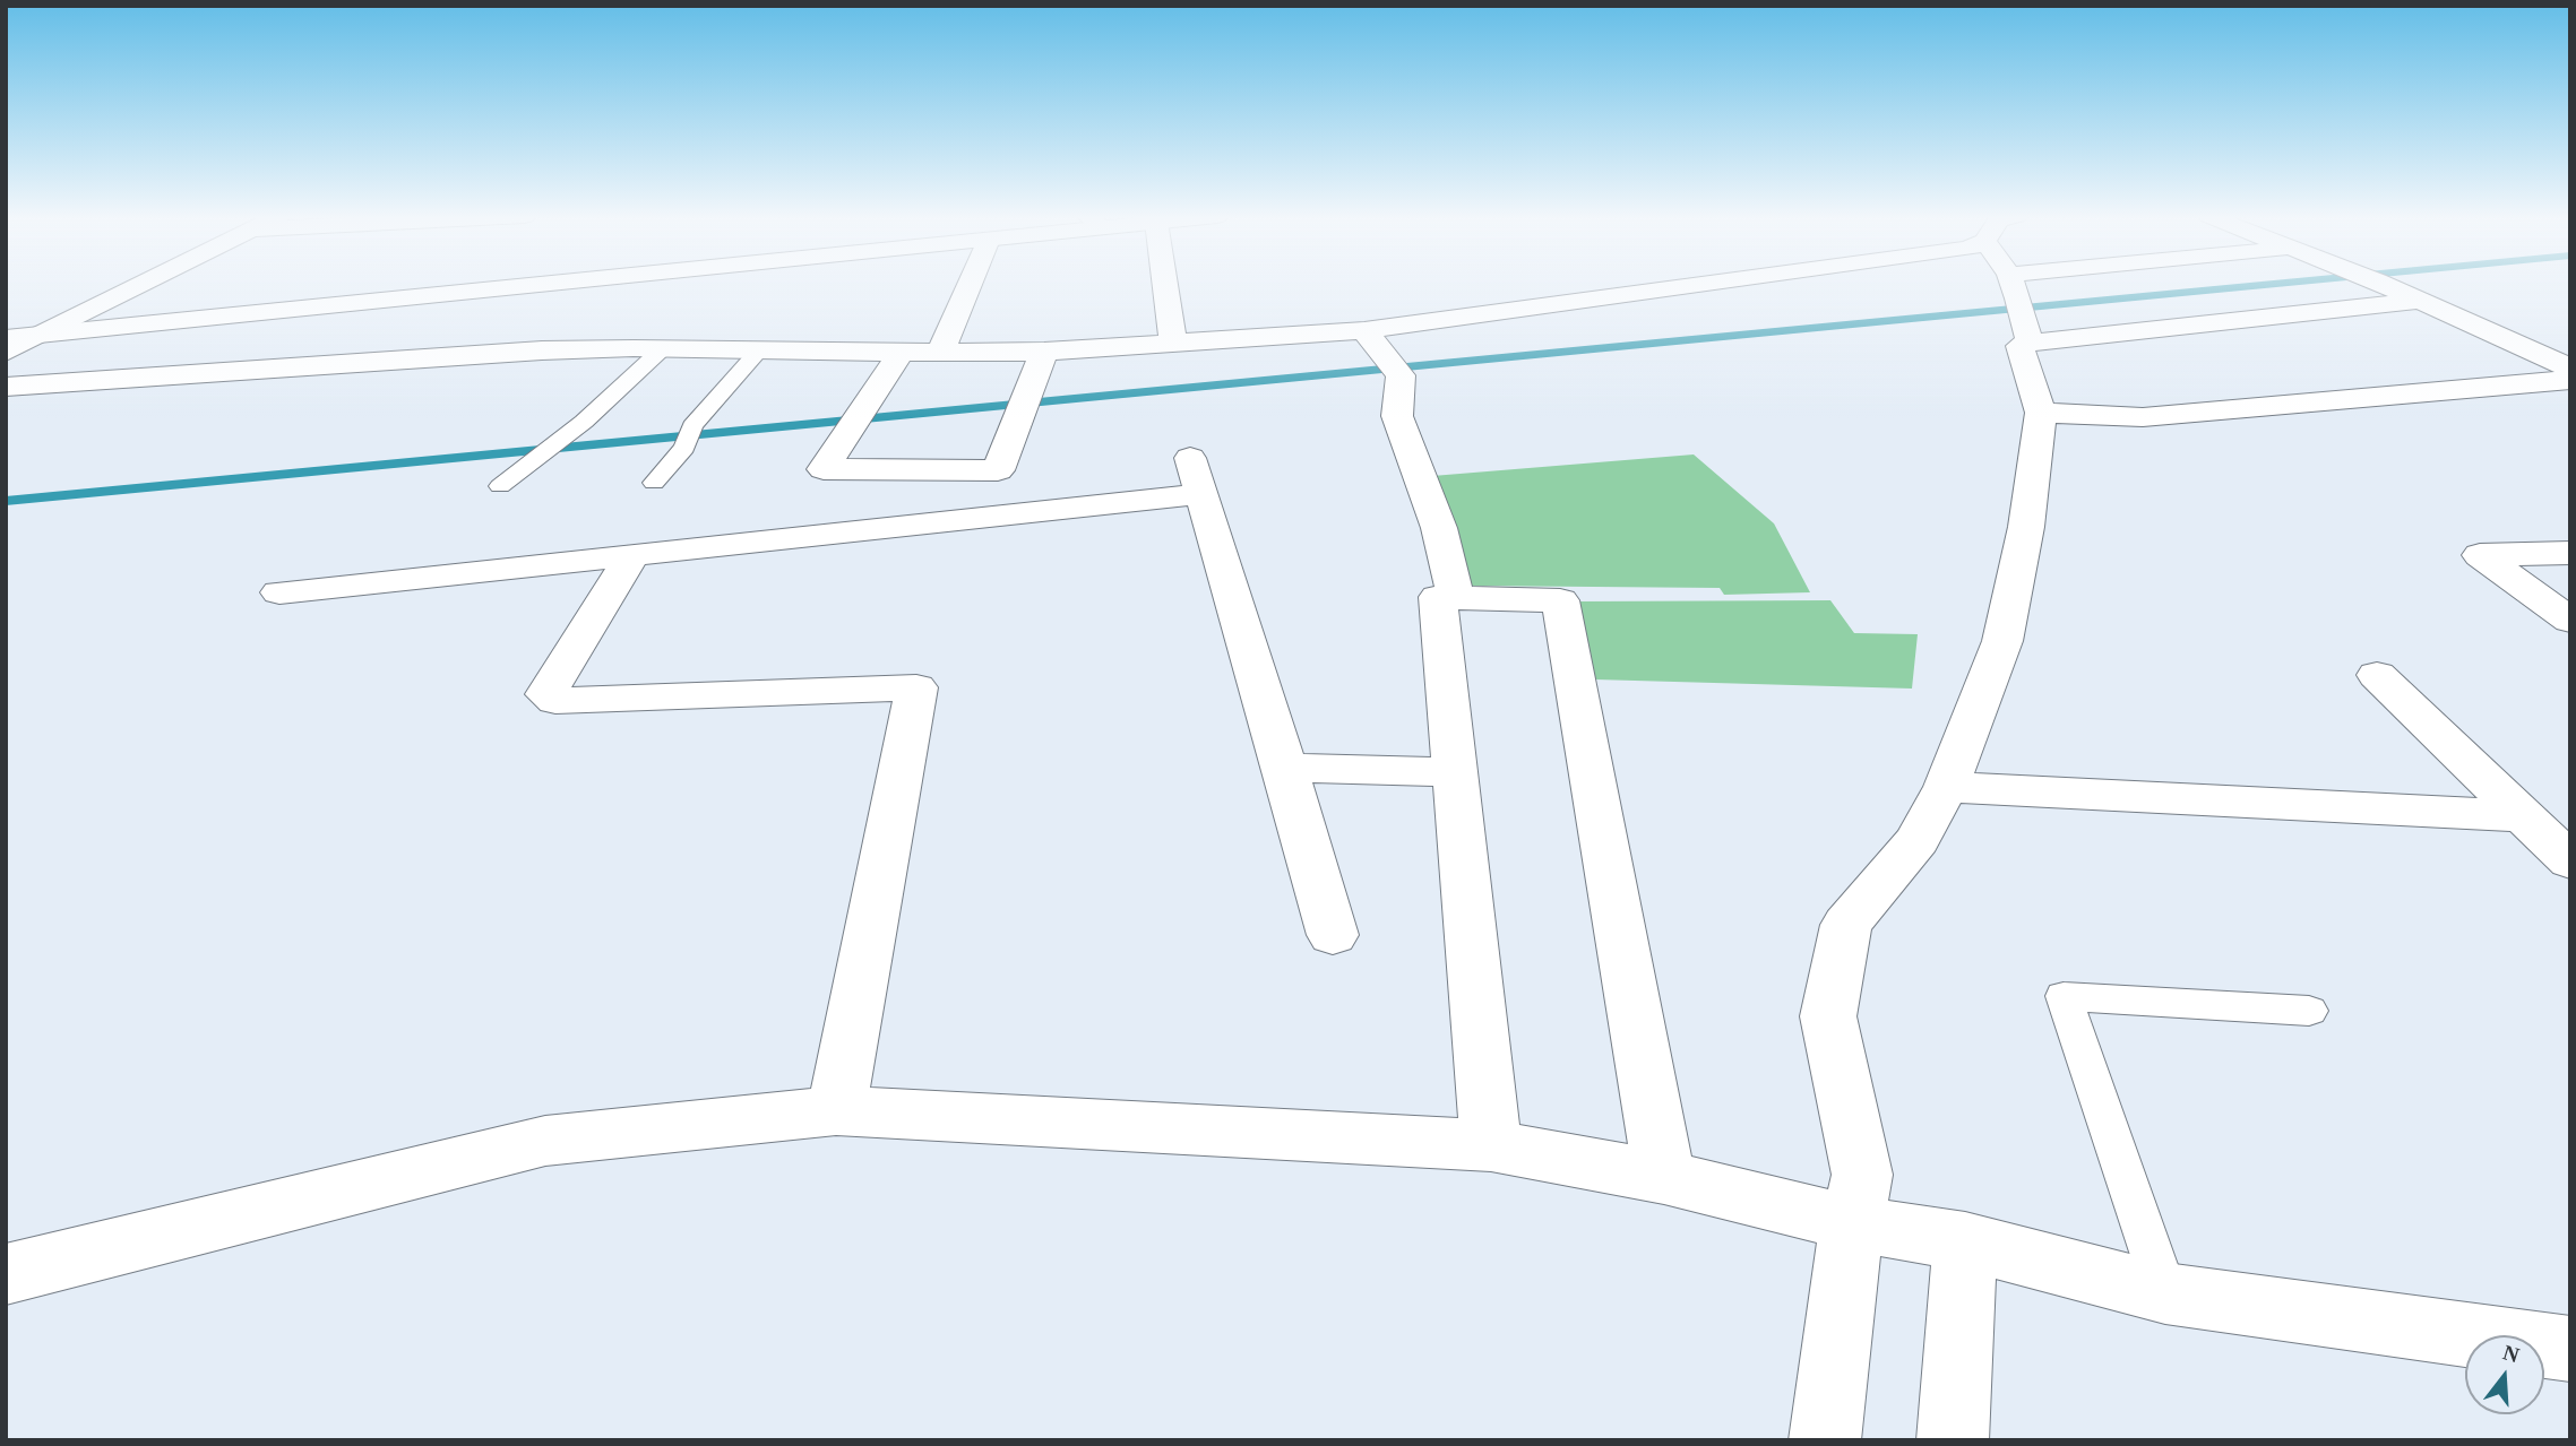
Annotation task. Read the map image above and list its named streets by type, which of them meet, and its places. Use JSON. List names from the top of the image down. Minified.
{"north":"top"}
